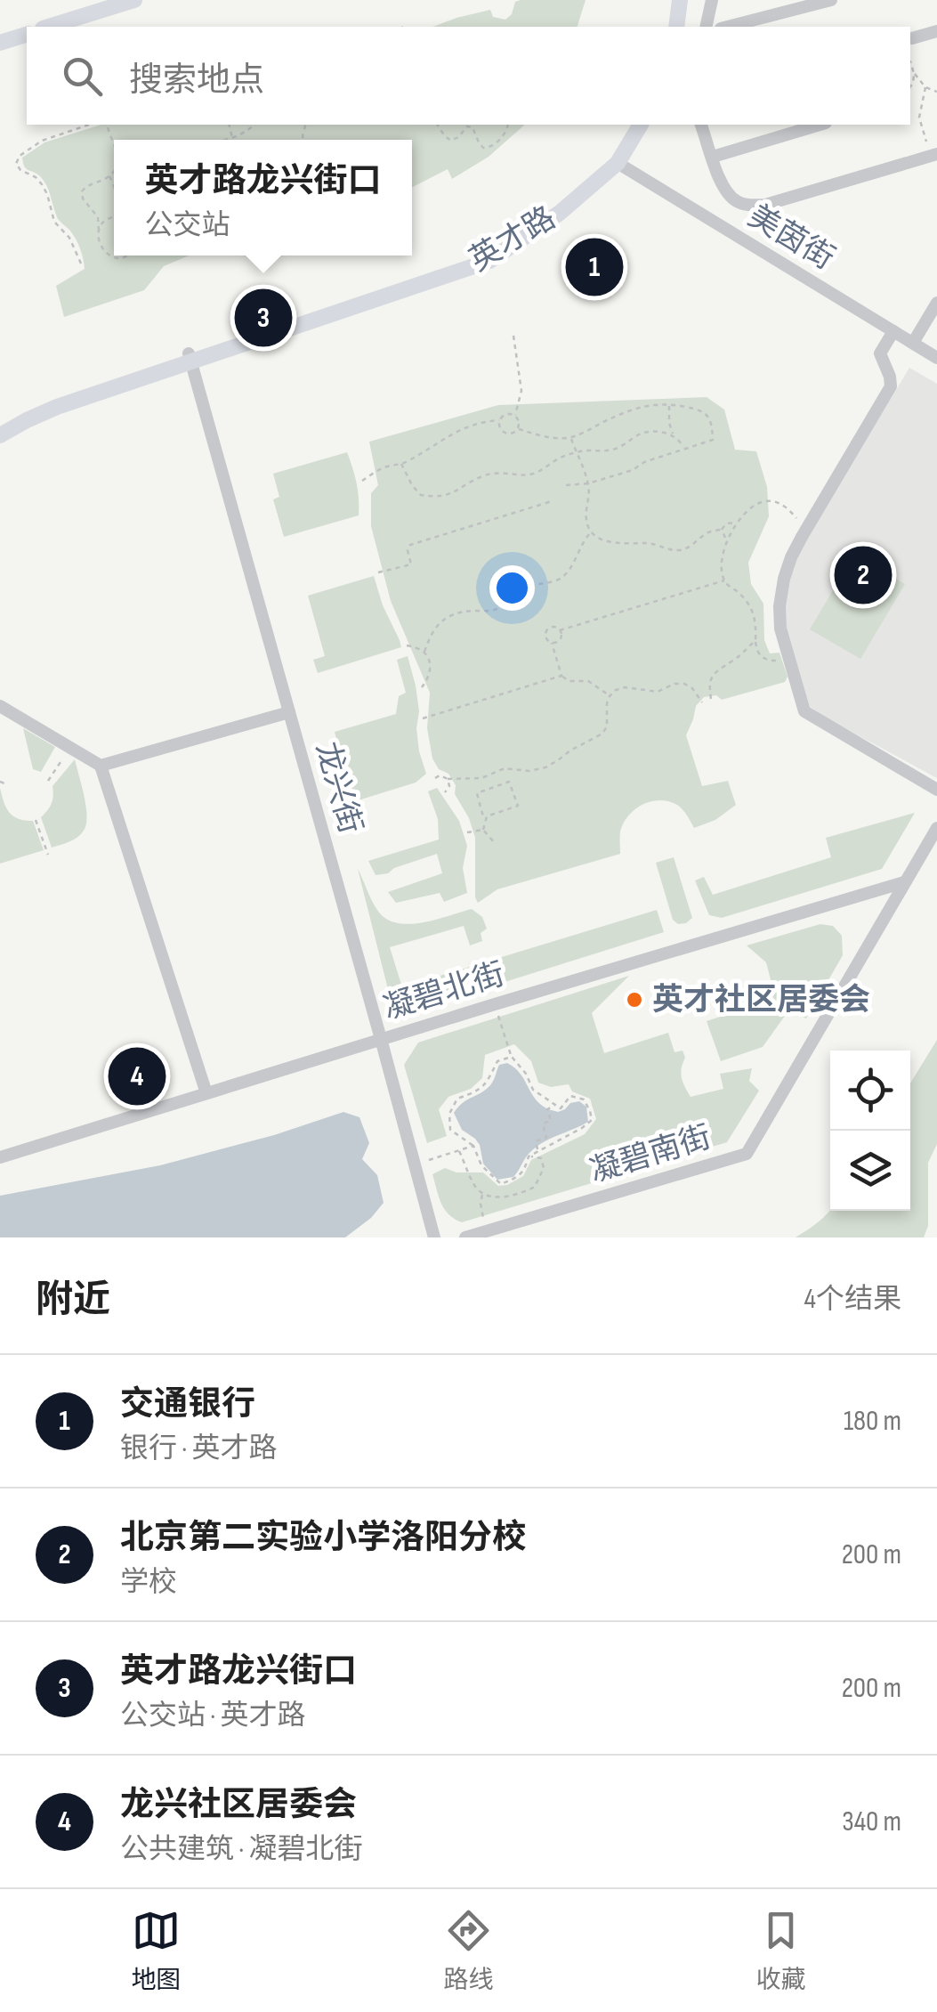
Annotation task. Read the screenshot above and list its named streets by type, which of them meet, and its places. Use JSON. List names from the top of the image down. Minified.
{"streets":{"main road":["英才路"],"street":["美茵街","龙兴街","凝碧北街","凝碧南街"]},"crossings":[["美茵街","英才路"],["英才路","龙兴街"],["龙兴街","凝碧北街"],["凝碧北街","凝碧南街"]],"places":["英才社区居委会"],"page":{"search":"搜索地点","popup":["英才路龙兴街口","公交站"],"pins":["1","3","2","4"],"heading":["附近","4个结果"],"list":[{"mark":"1","name":"交通银行","note":"银行 · 英才路","value":"180 m"},{"mark":"2","name":"北京第二实验小学洛阳分校","note":"学校","value":"200 m"},{"mark":"3","name":"英才路龙兴街口","note":"公交站 · 英才路","value":"200 m"},{"mark":"4","name":"龙兴社区居委会","note":"公共建筑 · 凝碧北街","value":"340 m"}],"nav":["地图","路线","收藏"]}}
